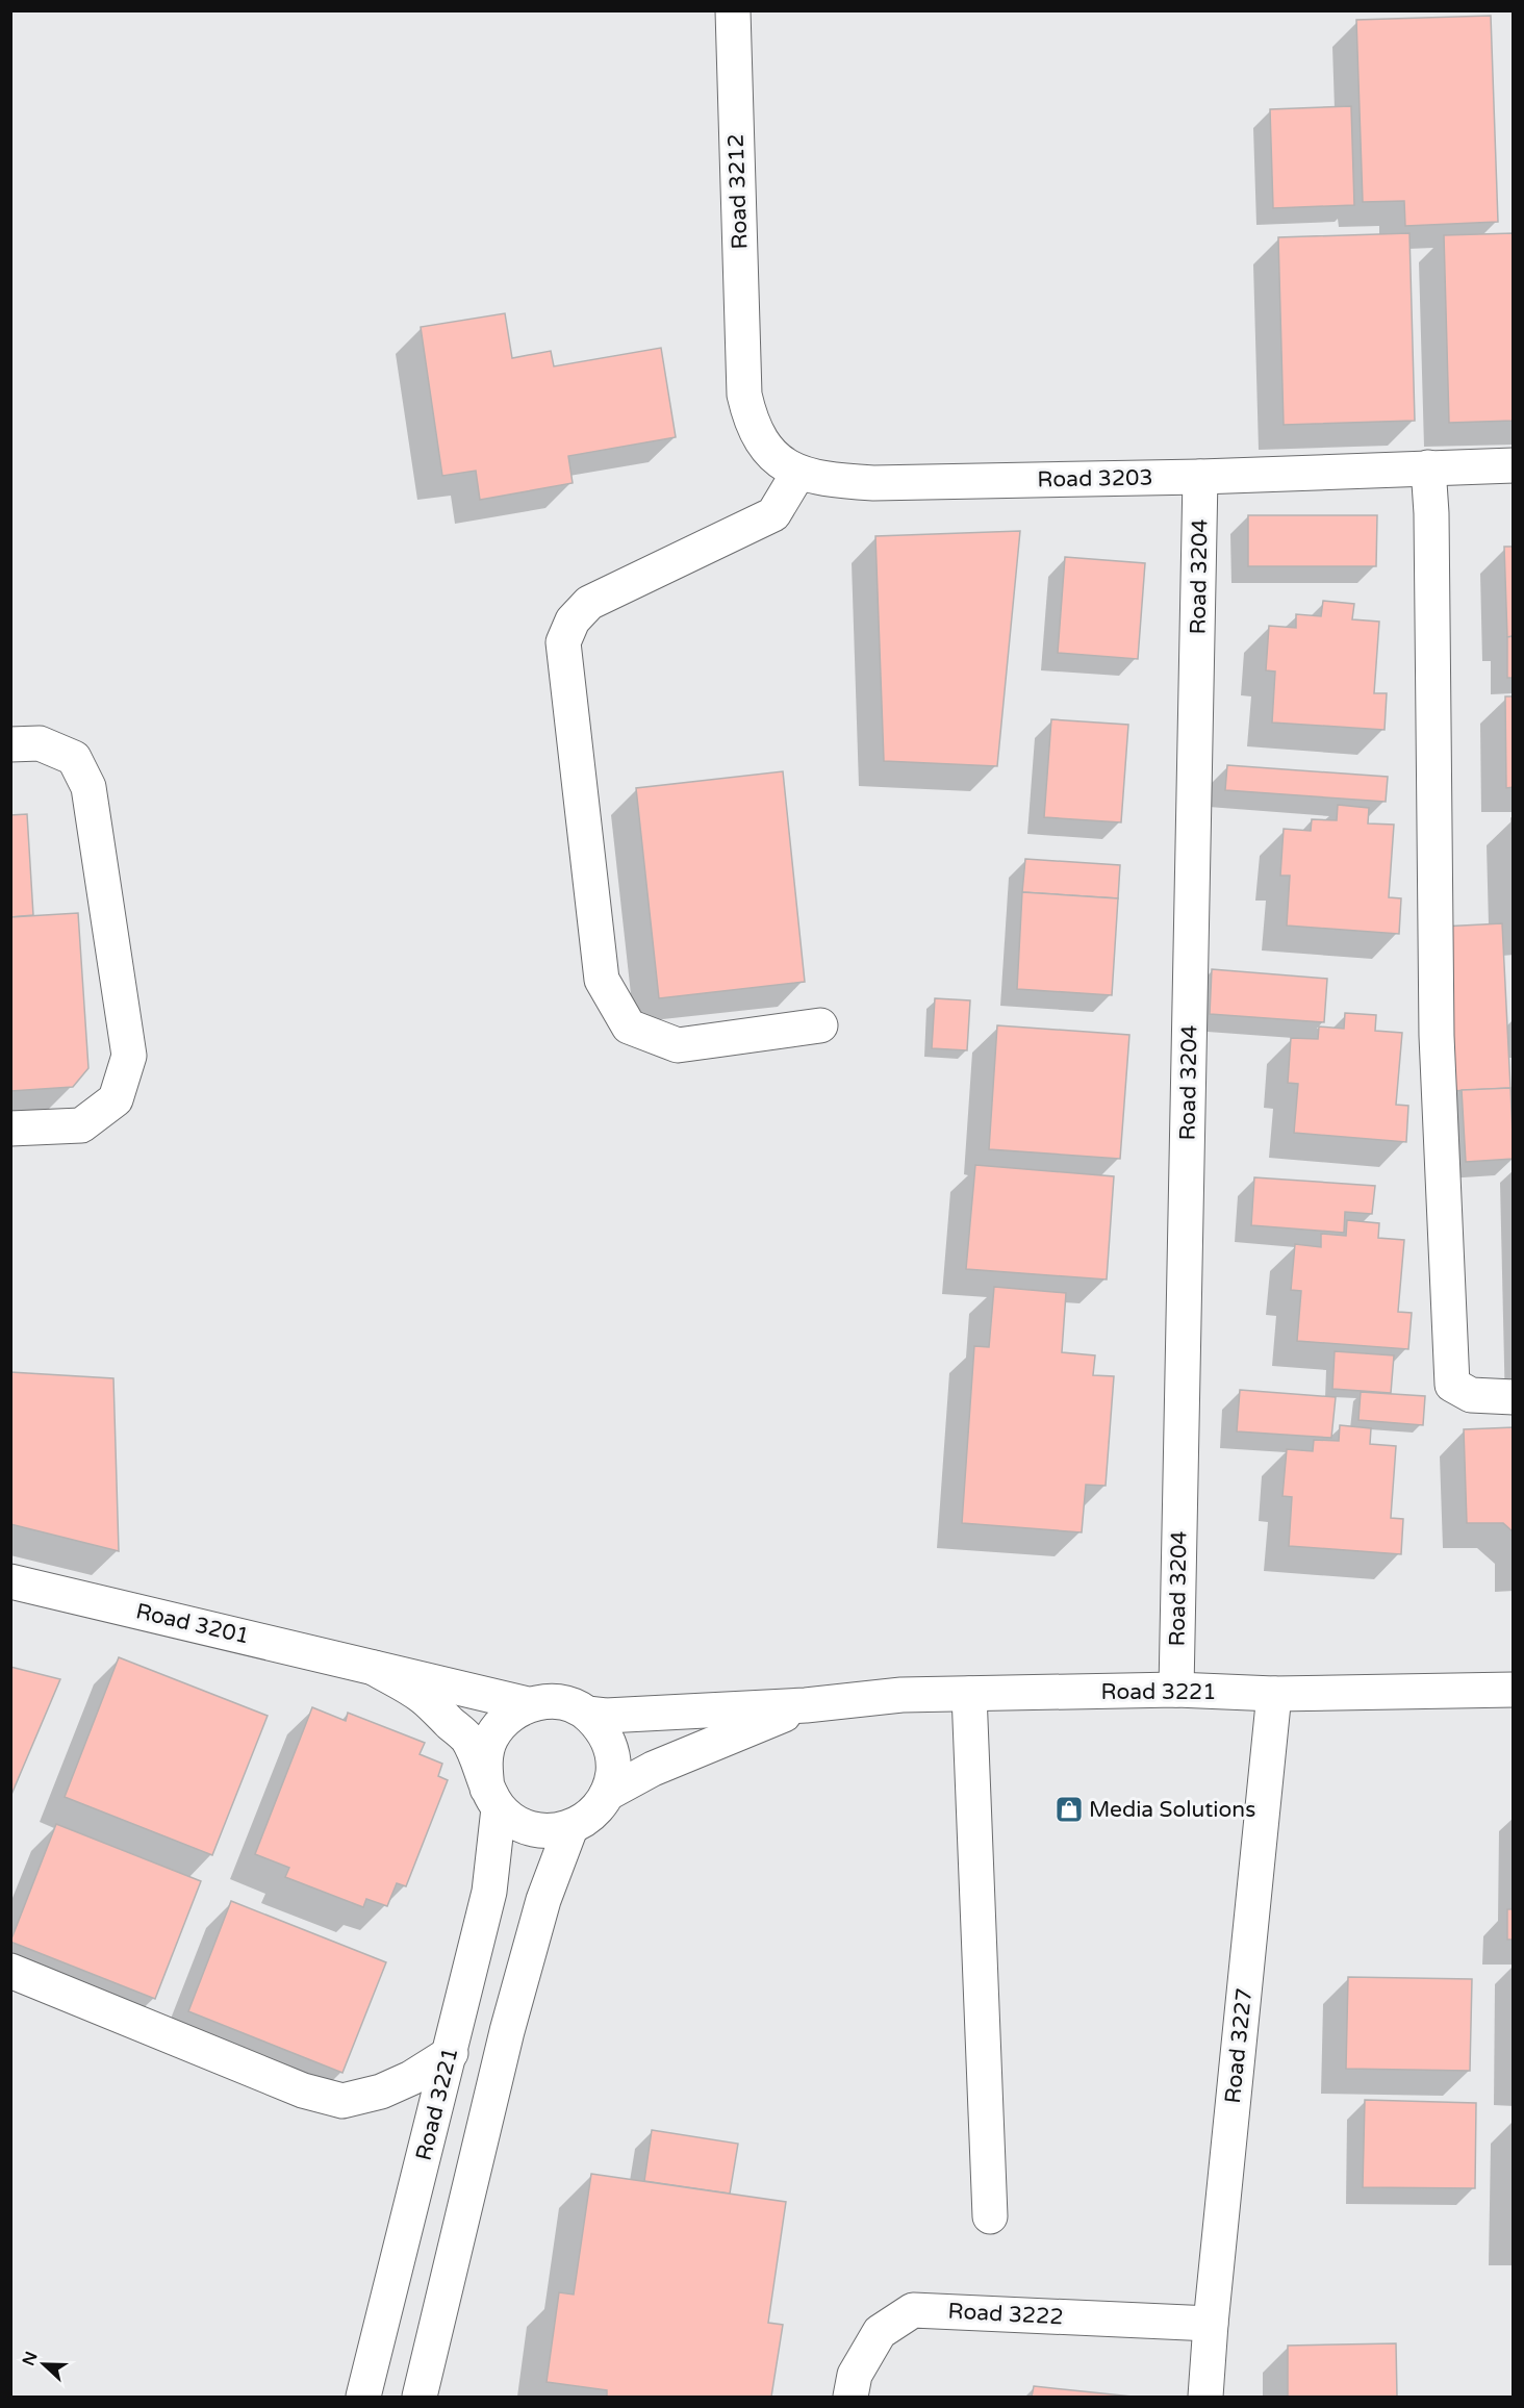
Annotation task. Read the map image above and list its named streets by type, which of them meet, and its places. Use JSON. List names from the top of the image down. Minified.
{"streets":{"street":["Road 3212","Road 3203","Road 3204","Road 3201","Road 3221","Road 3227","Road 3222"]},"crossings":[["Road 3212","Road 3203"],["Road 3203","Road 3204"],["Road 3204","Road 3221"],["Road 3201","Road 3221"],["Road 3221","Road 3227"],["Road 3227","Road 3222"]],"places":{"shop":["Media Solutions"]},"north":"left"}
